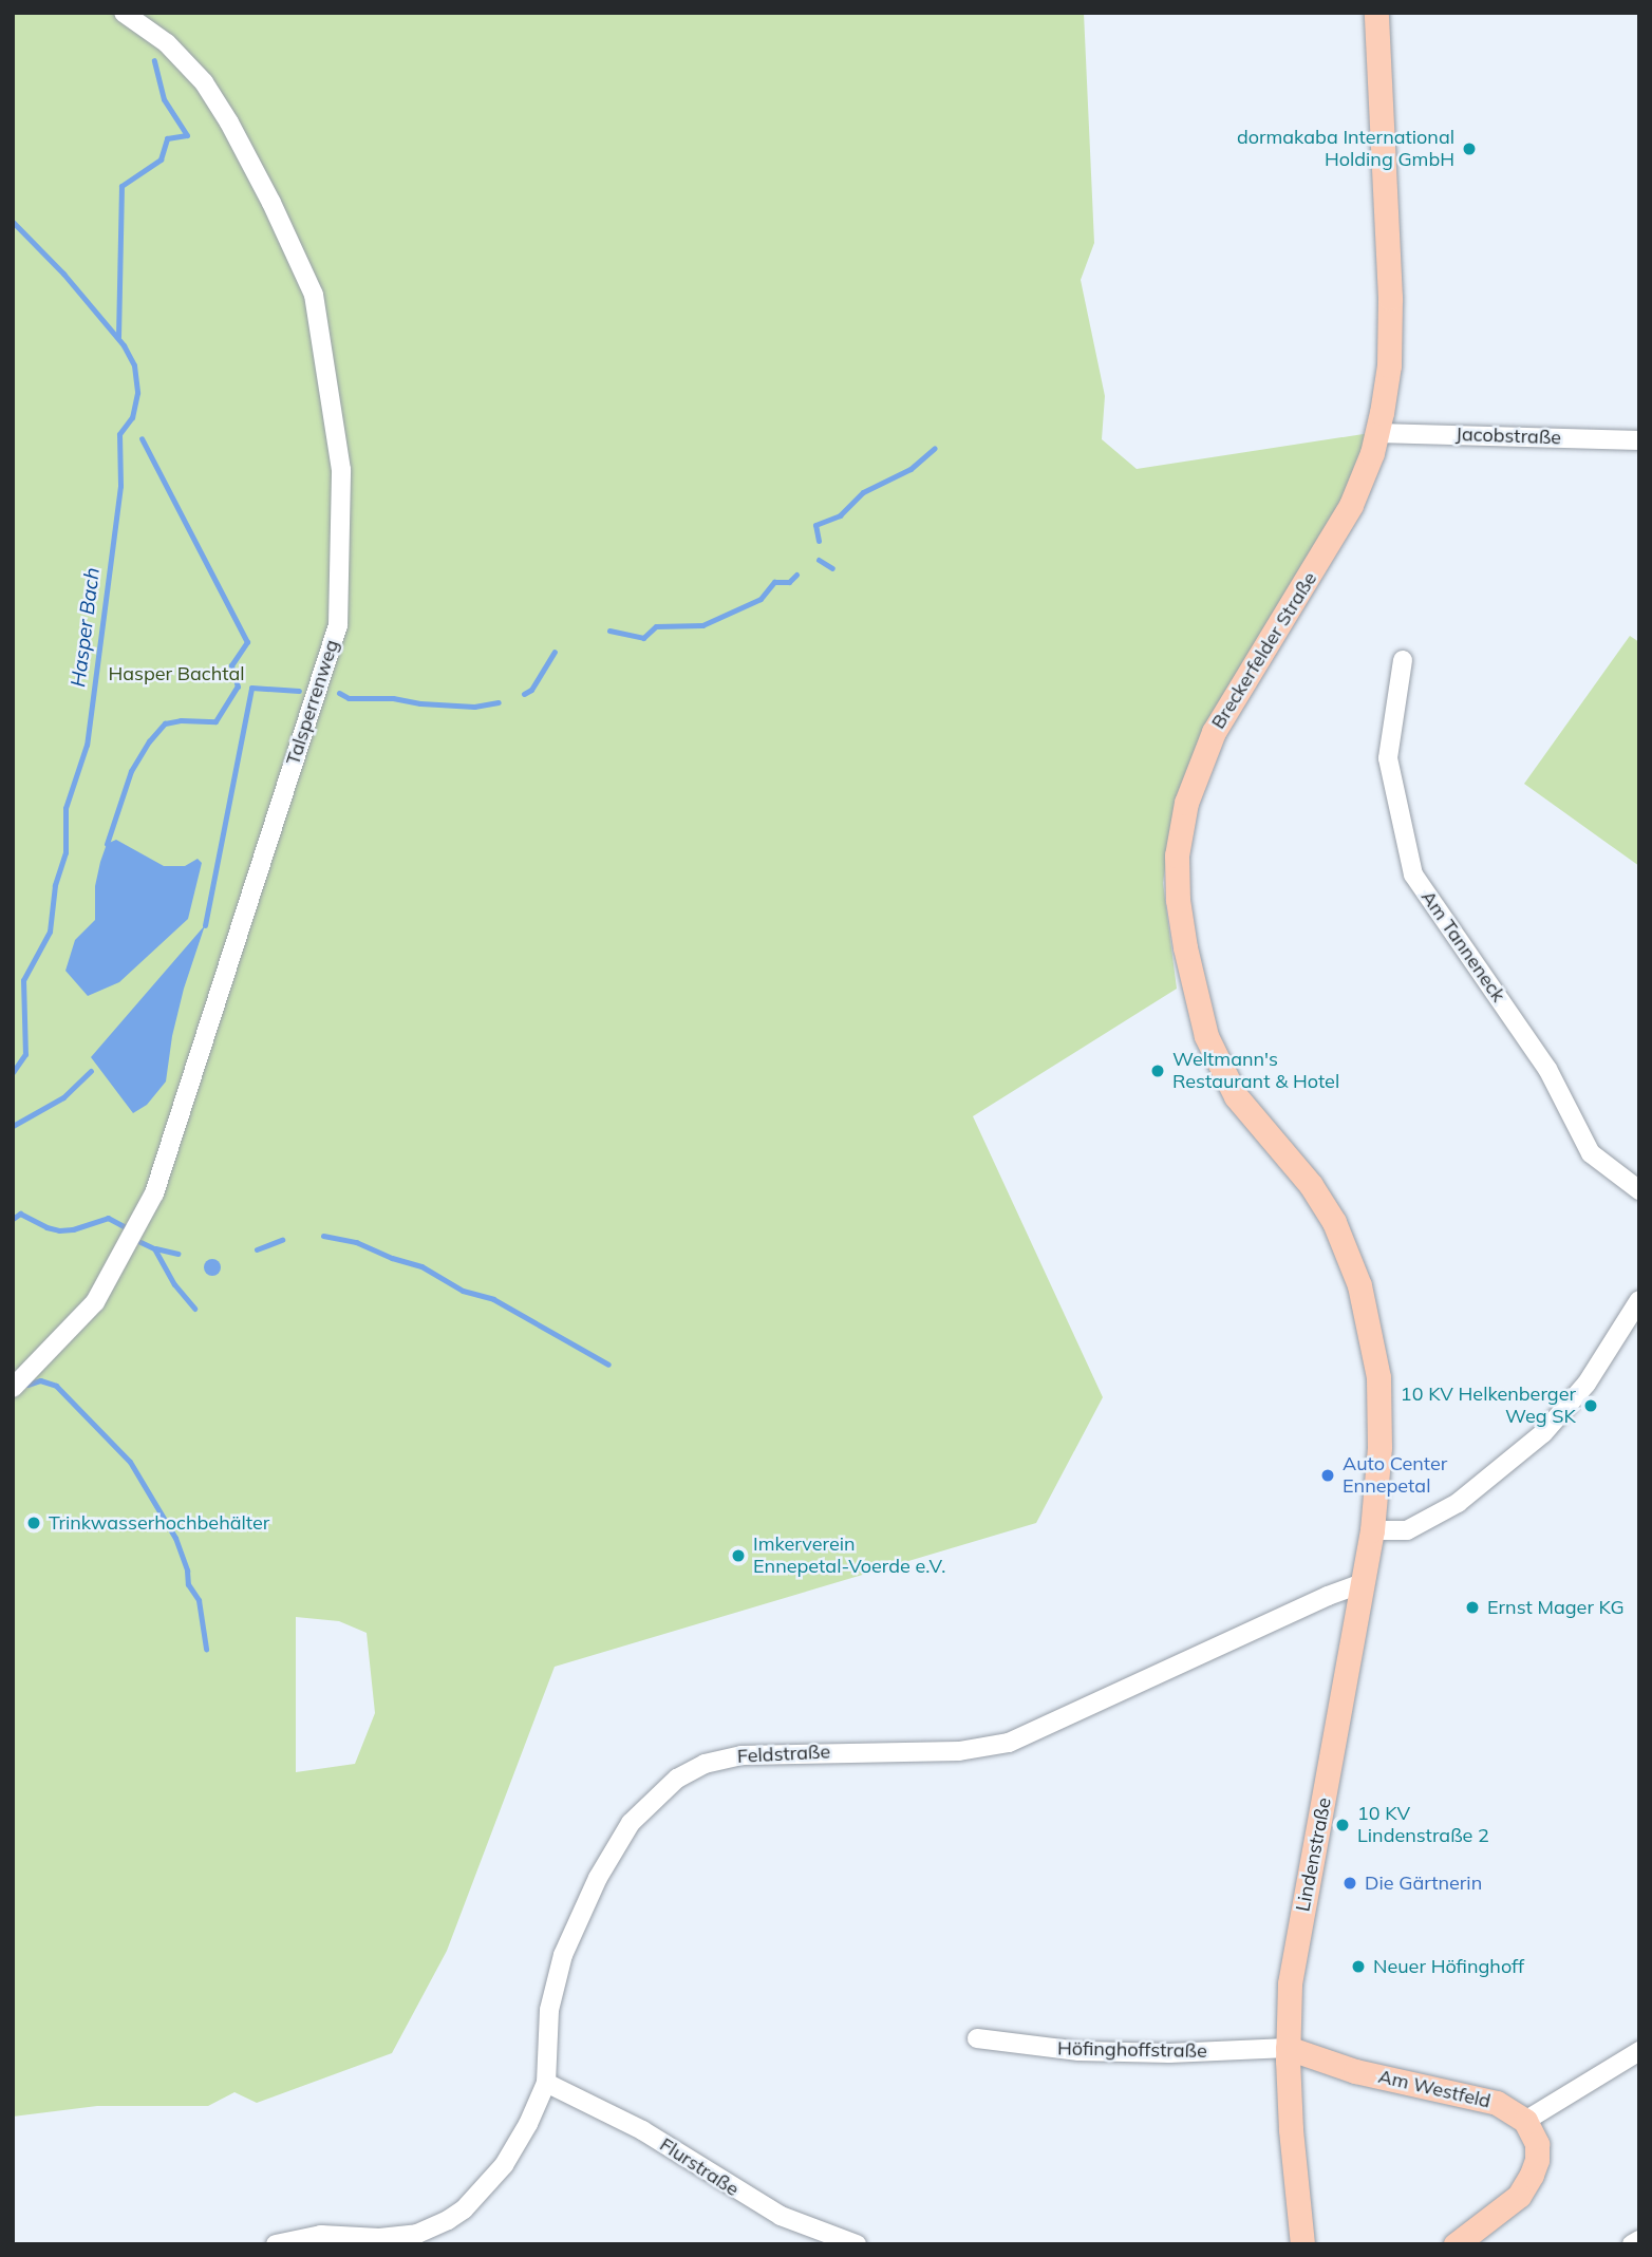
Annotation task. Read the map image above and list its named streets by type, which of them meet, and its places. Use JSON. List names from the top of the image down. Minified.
{"streets":{"main road":["Breckerfelder Straße","Lindenstraße","Am Westfeld"],"street":["Jacobstraße","Talsperrenweg","Am Tanneneck","Feldstraße","Höfinghoffstraße","Flurstraße"]},"crossings":[["Jacobstraße","Breckerfelder Straße"],["Breckerfelder Straße","Lindenstraße"],["Feldstraße","Lindenstraße"],["Feldstraße","Flurstraße"],["Lindenstraße","Höfinghoffstraße"],["Lindenstraße","Am Westfeld"],["Höfinghoffstraße","Am Westfeld"]],"water":["Hasper Bach"],"parks":["Hasper Bachtal"],"places":["dormakaba International Holding GmbH","Weltmann's Restaurant & Hotel","10 KV Helkenberger Weg SK","Auto Center Ennepetal","Trinkwasserhochbehälter","Imkerverein Ennepetal-Voerde e.V.","Ernst Mager KG","10 KV Lindenstraße 2","Die Gärtnerin","Neuer Höfinghoff"]}
